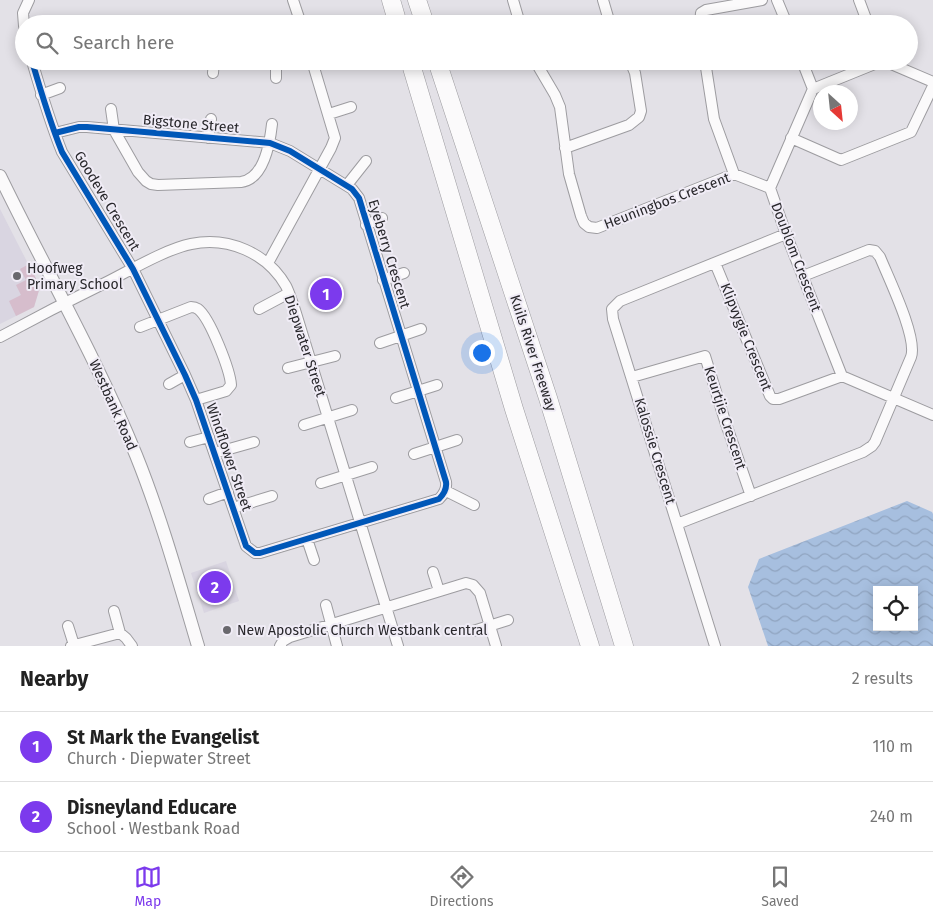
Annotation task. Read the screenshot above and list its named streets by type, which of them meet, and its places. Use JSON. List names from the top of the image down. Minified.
{"streets":{"highway":["Kuils River Freeway"],"street":["Bigstone Street","Goodeve Crescent","Heuningbos Crescent","Eyeberry Crescent","Doublom Crescent","Klipvygie Crescent","Diepwater Street","Westbank Road","Keurtjie Crescent","Kalossie Crescent","Windflower Street"]},"crossings":[["Bigstone Street","Goodeve Crescent"],["Bigstone Street","Eyeberry Crescent"],["Goodeve Crescent","Diepwater Street"],["Goodeve Crescent","Windflower Street"],["Heuningbos Crescent","Doublom Crescent"],["Doublom Crescent","Klipvygie Crescent"],["Doublom Crescent","Kalossie Crescent"],["Klipvygie Crescent","Kalossie Crescent"],["Diepwater Street","Westbank Road"],["Diepwater Street","Windflower Street"],["Keurtjie Crescent","Kalossie Crescent"]],"places":["Hoofweg Primary School","New Apostolic Church Westbank central"],"north":"bottom right","page":{"search":"Search here","pins":["1","2"],"heading":["Nearby","2 results"],"list":[{"mark":"1","name":"St Mark the Evangelist","note":"Church · Diepwater Street","value":"110 m"},{"mark":"2","name":"Disneyland Educare","note":"School · Westbank Road","value":"240 m"}],"nav":["Map","Directions","Saved"]}}
